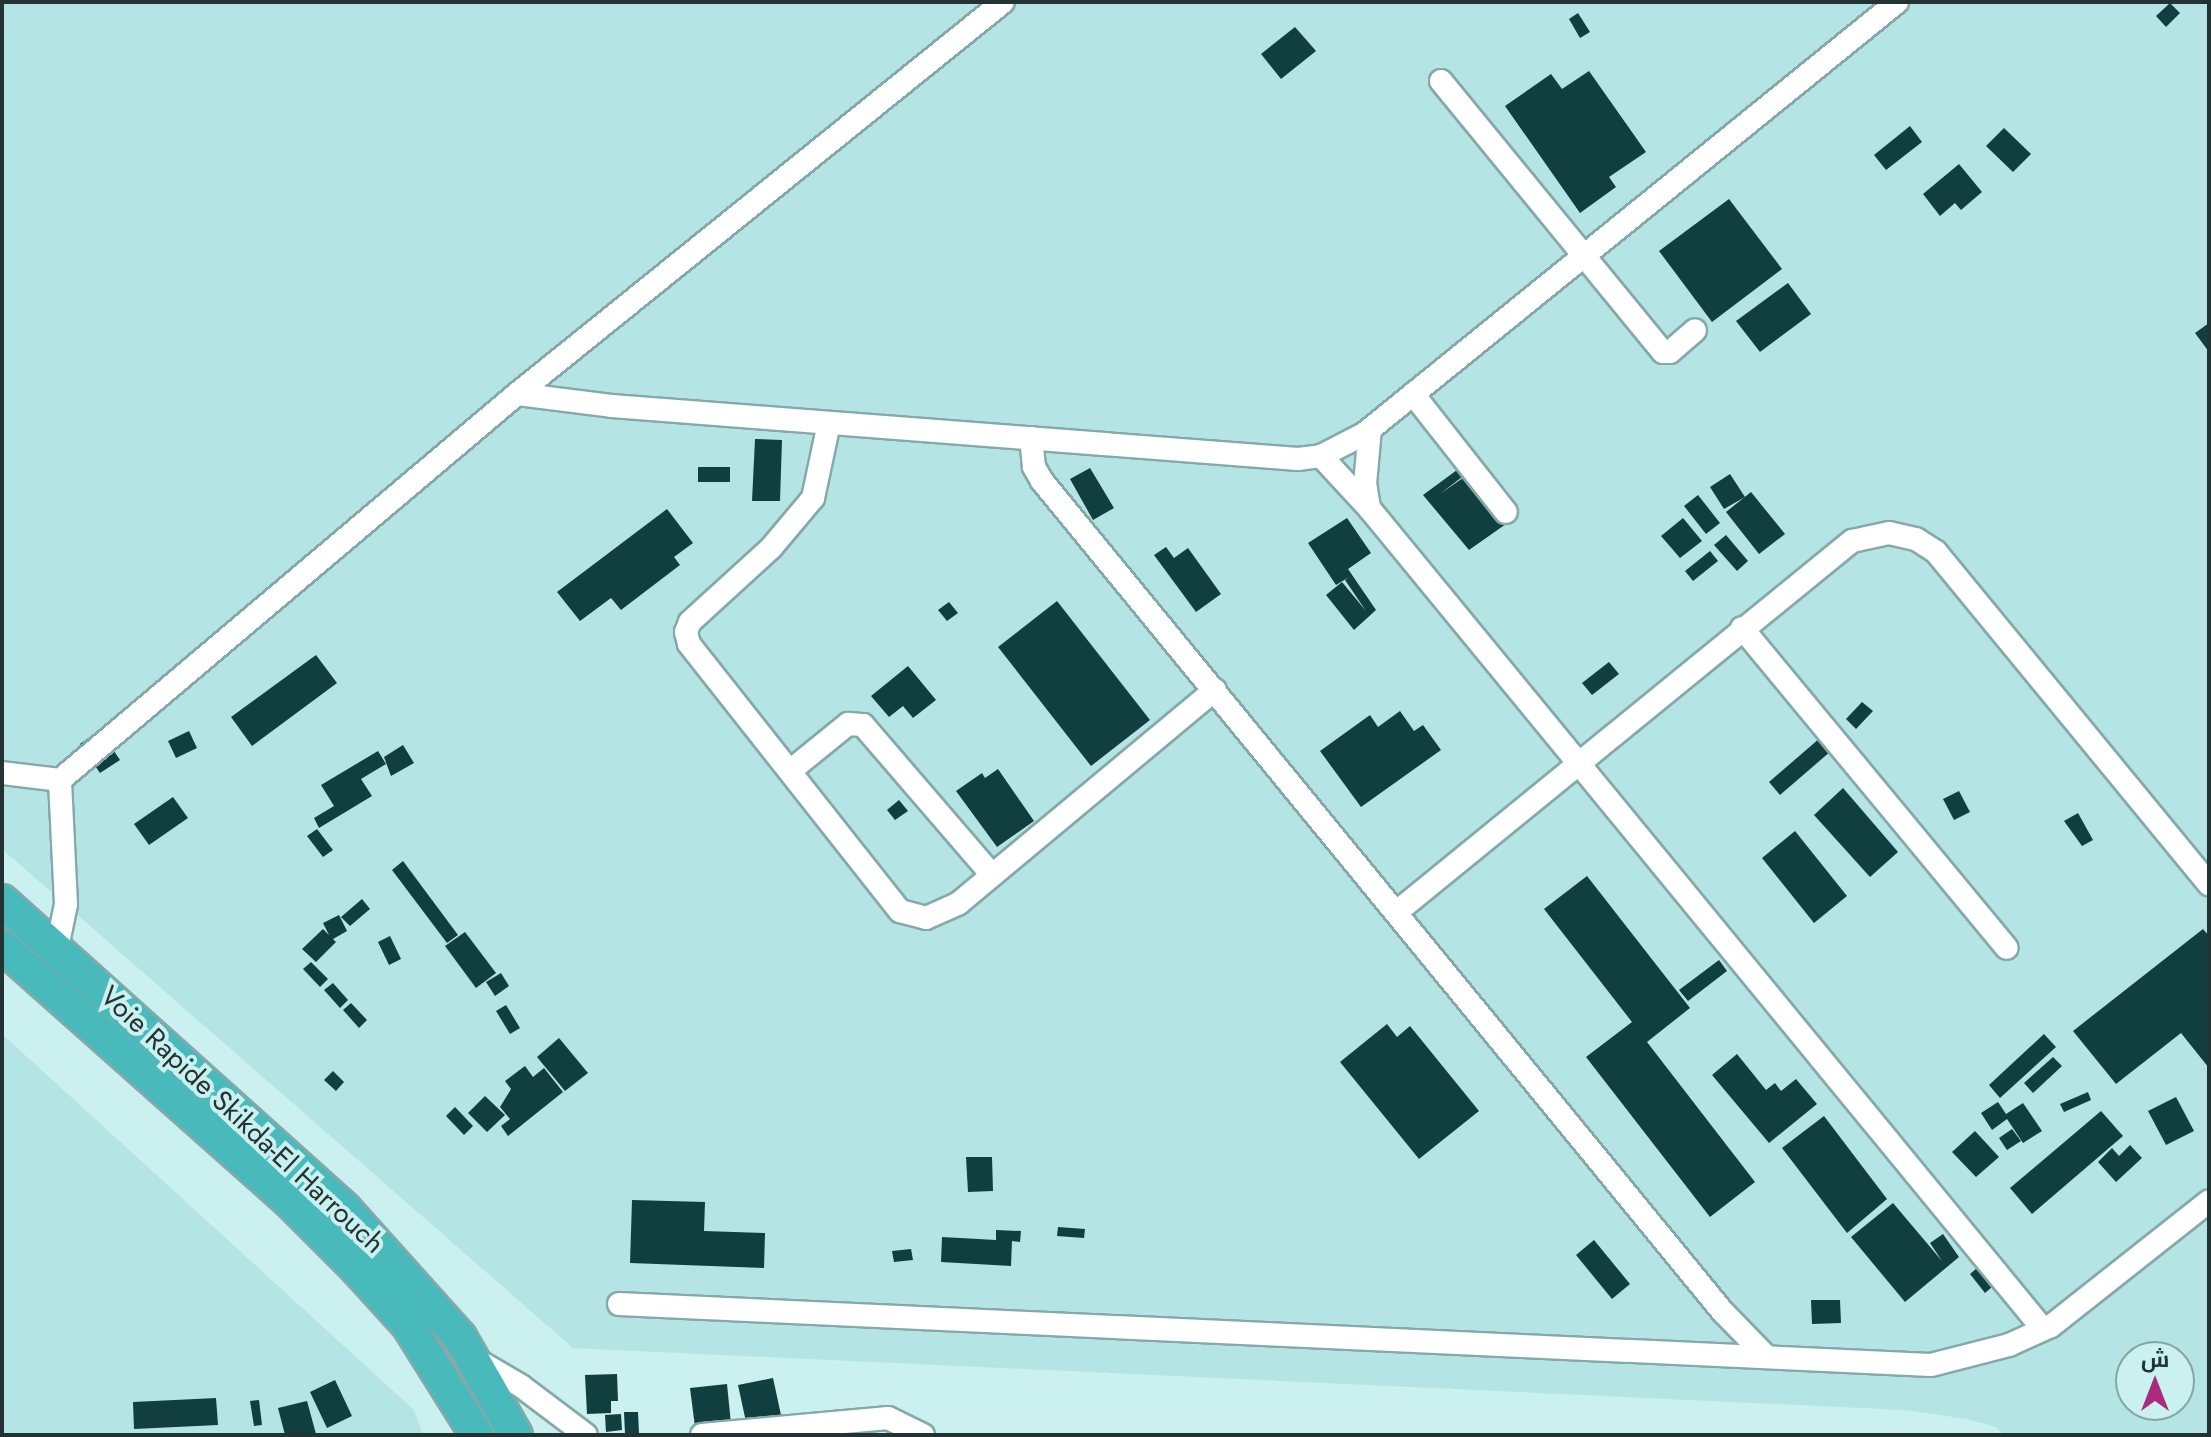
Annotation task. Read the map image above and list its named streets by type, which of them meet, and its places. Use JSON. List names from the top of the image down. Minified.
{"streets":{"highway":["Voie Rapide Skikda-El Harrouch"]},"north":"top"}
